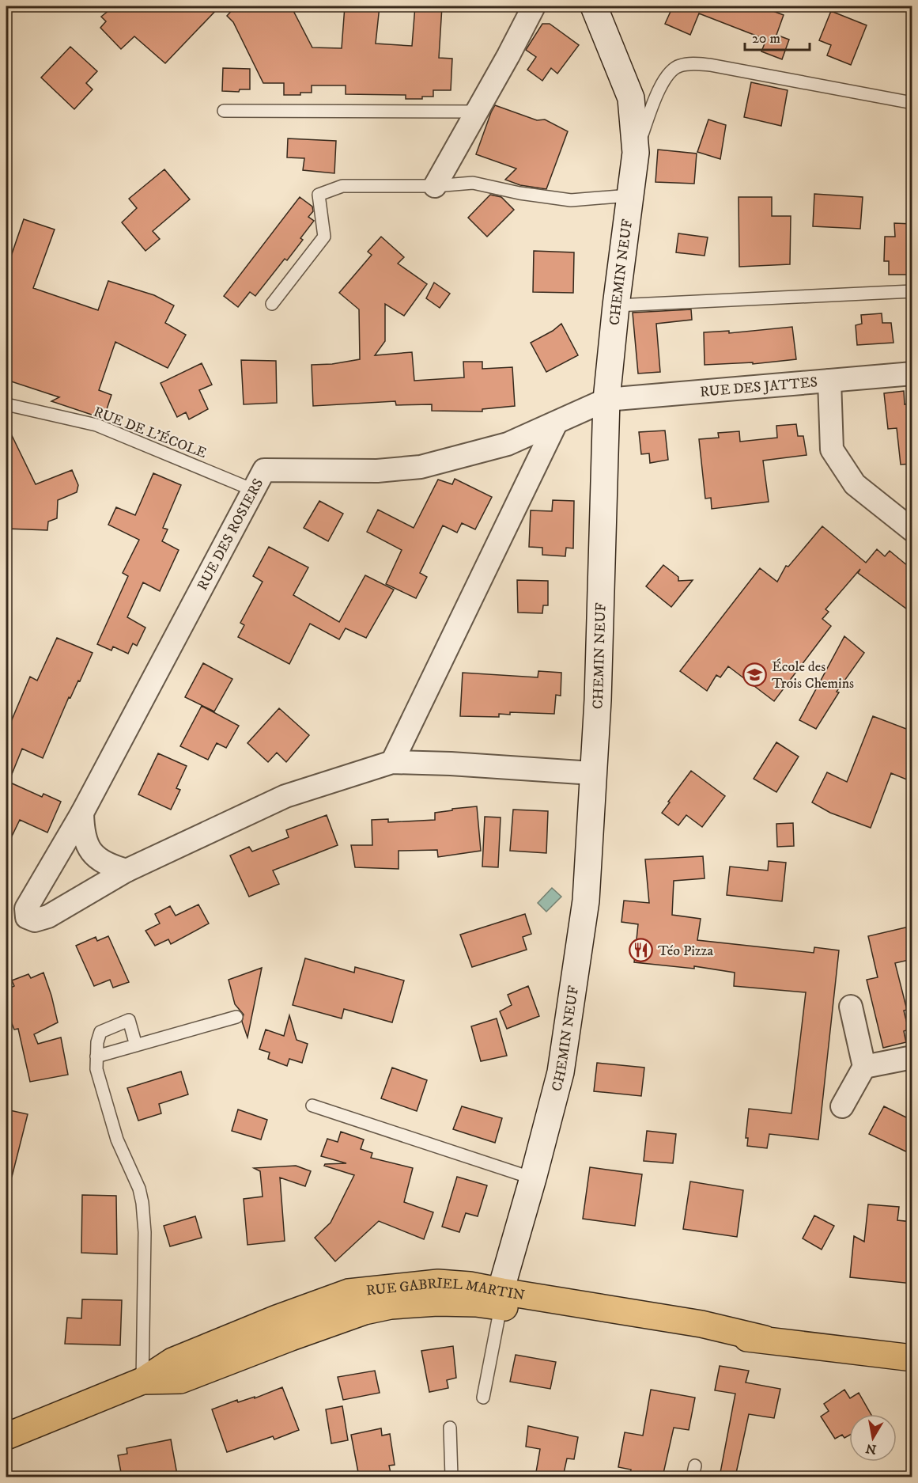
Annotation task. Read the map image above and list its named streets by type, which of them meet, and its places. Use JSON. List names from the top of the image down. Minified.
{"streets":{"main road":["RUE GABRIEL MARTIN"],"street":["CHEMIN NEUF","RUE DES JATTES","RUE DES ROSIERS"],"lane":["RUE DE L'ÉCOLE"]},"crossings":[["CHEMIN NEUF","RUE DES JATTES"],["CHEMIN NEUF","RUE DES ROSIERS"],["CHEMIN NEUF","RUE GABRIEL MARTIN"],["RUE DES JATTES","RUE DES ROSIERS"],["RUE DE L'ÉCOLE","RUE DES ROSIERS"]],"places":{"school or university":["École des Trois Chemins"],"restaurant":["Téo Pizza"]},"scale_bar":"20 m","north":"bottom"}
